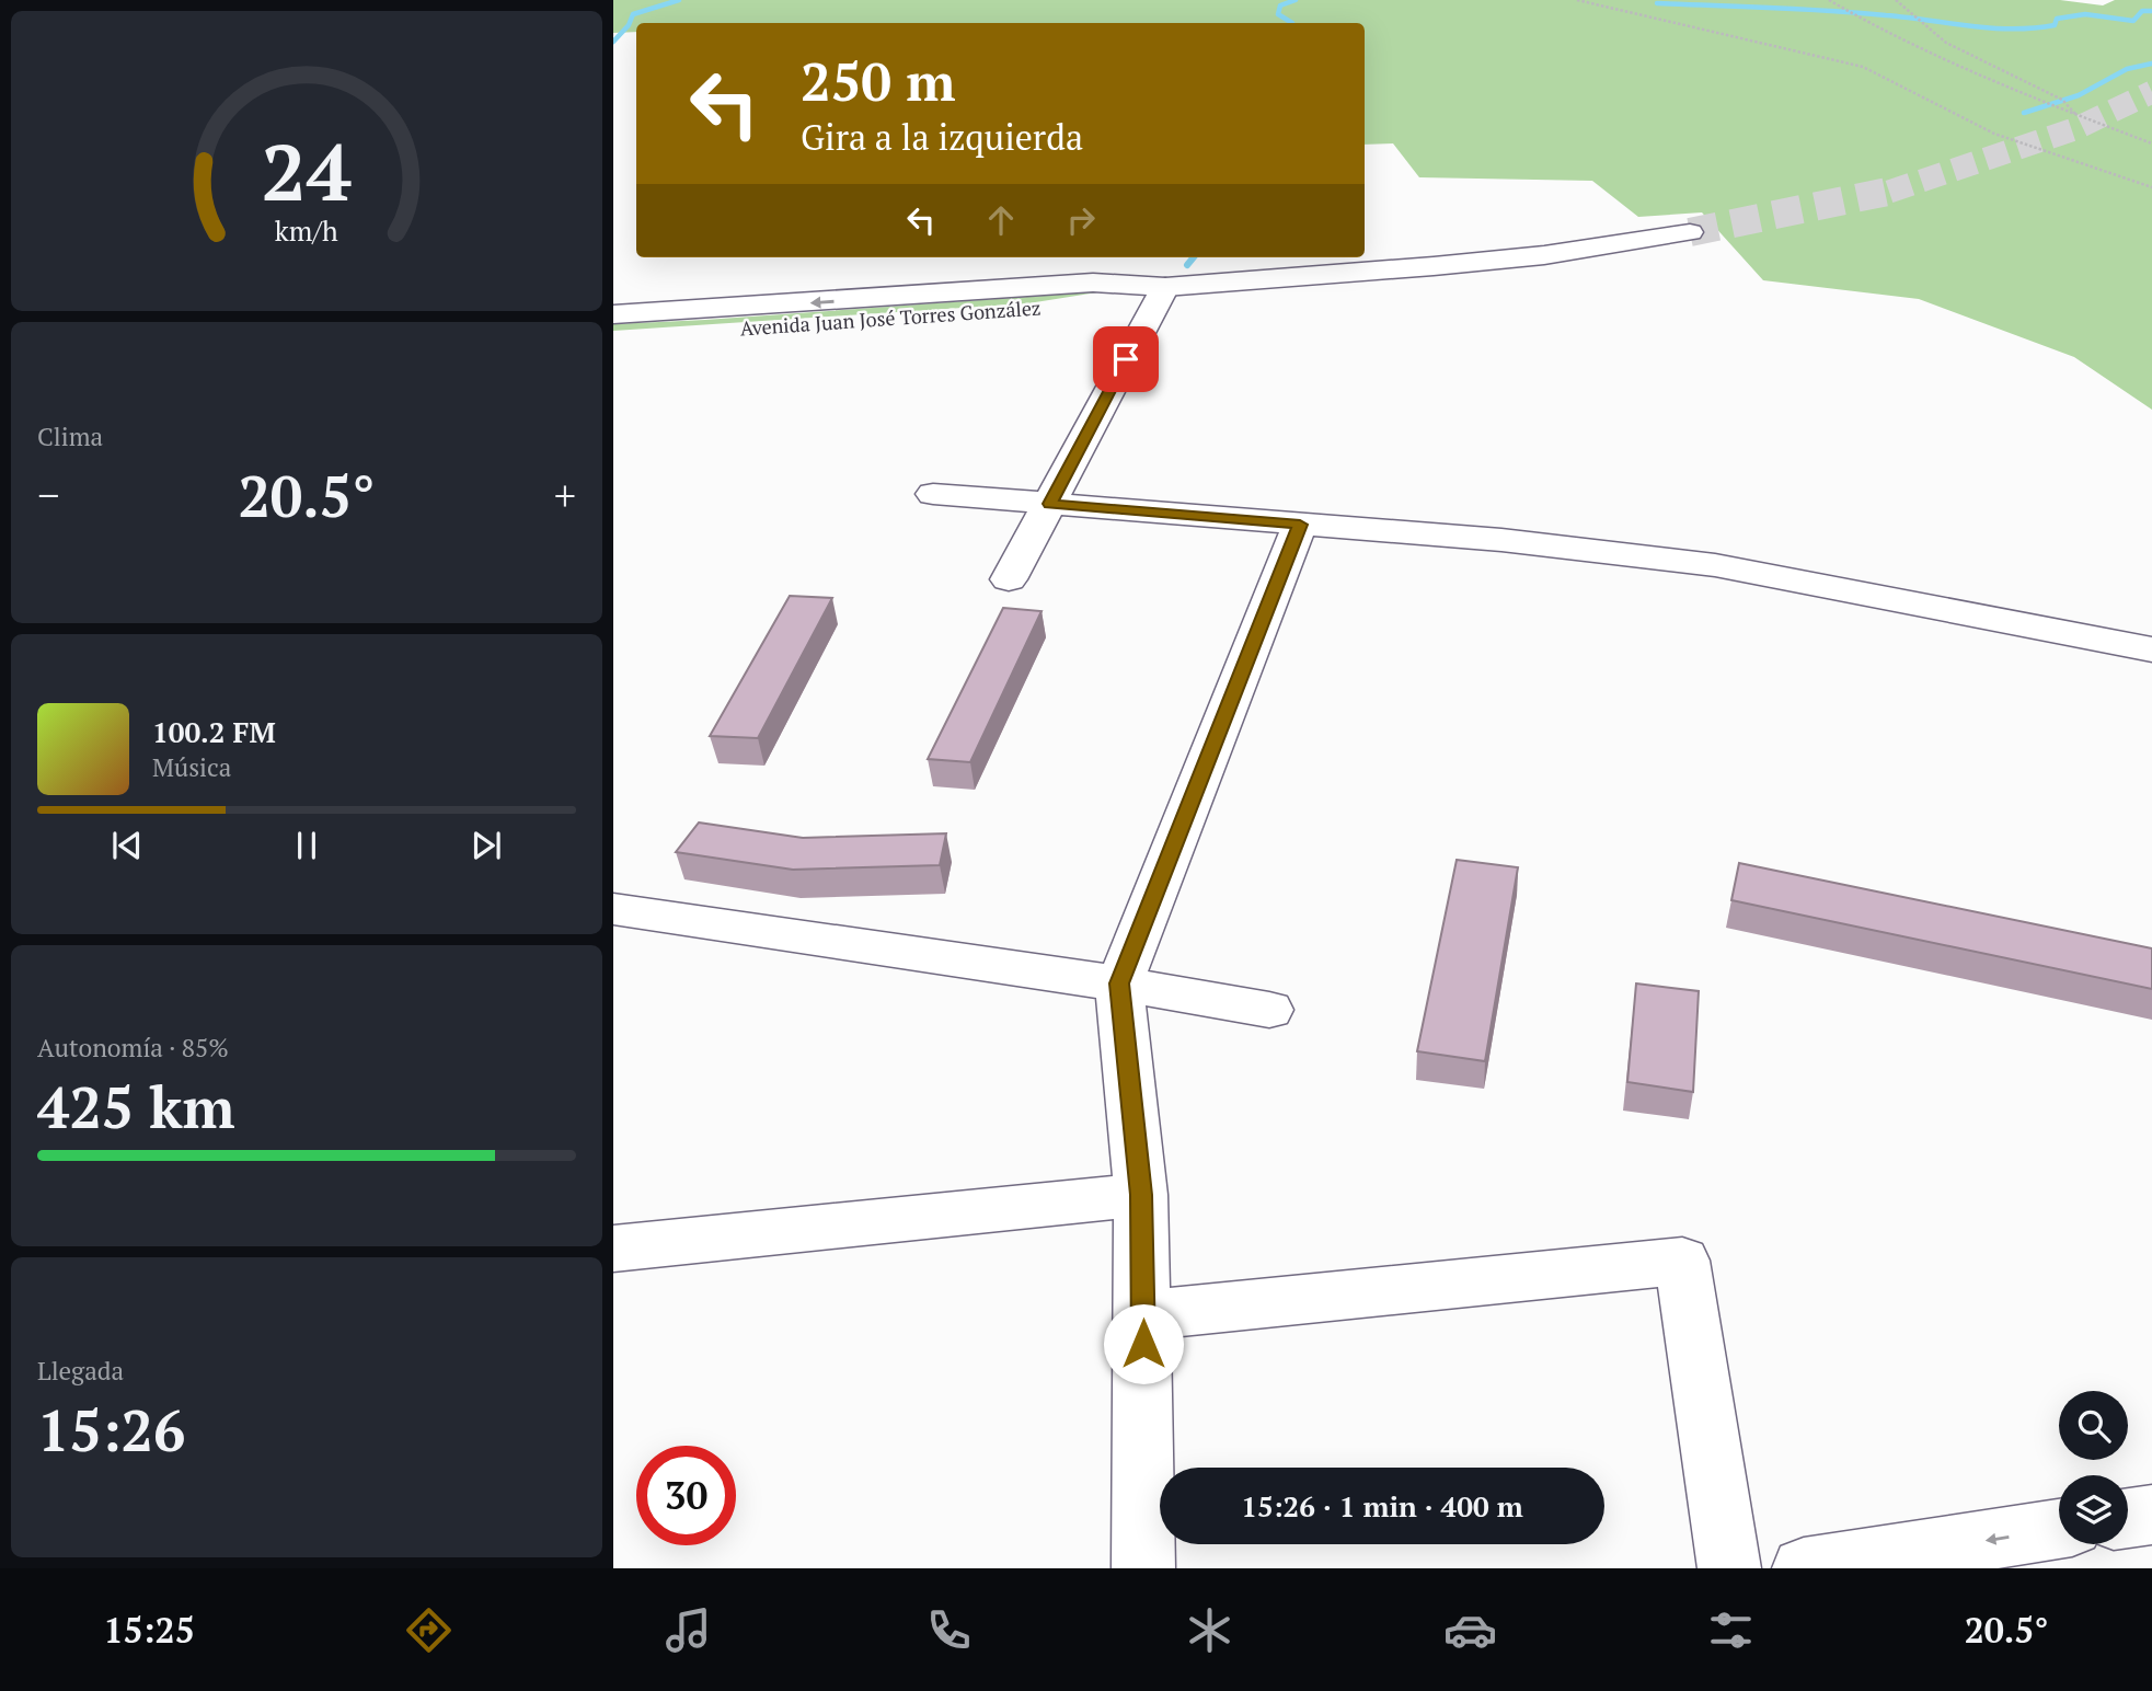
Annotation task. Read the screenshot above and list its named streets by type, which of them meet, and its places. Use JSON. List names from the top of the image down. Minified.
{"streets":{"street":["Avenida Juan José Torres González"]},"page":{"turn":["250 m","Gira a la izquierda"],"tile":["Clima",["Autonomía · 85%","425 km"],["Llegada","15:26"]],"heat":["−","20.5°","+"],"song":["100.2 FM","Música"],"limit":"30","trip":"15:26 · 1 min · 400 m","tabs":["15:25","20.5°"],"gauge":["24","km/h"]}}
